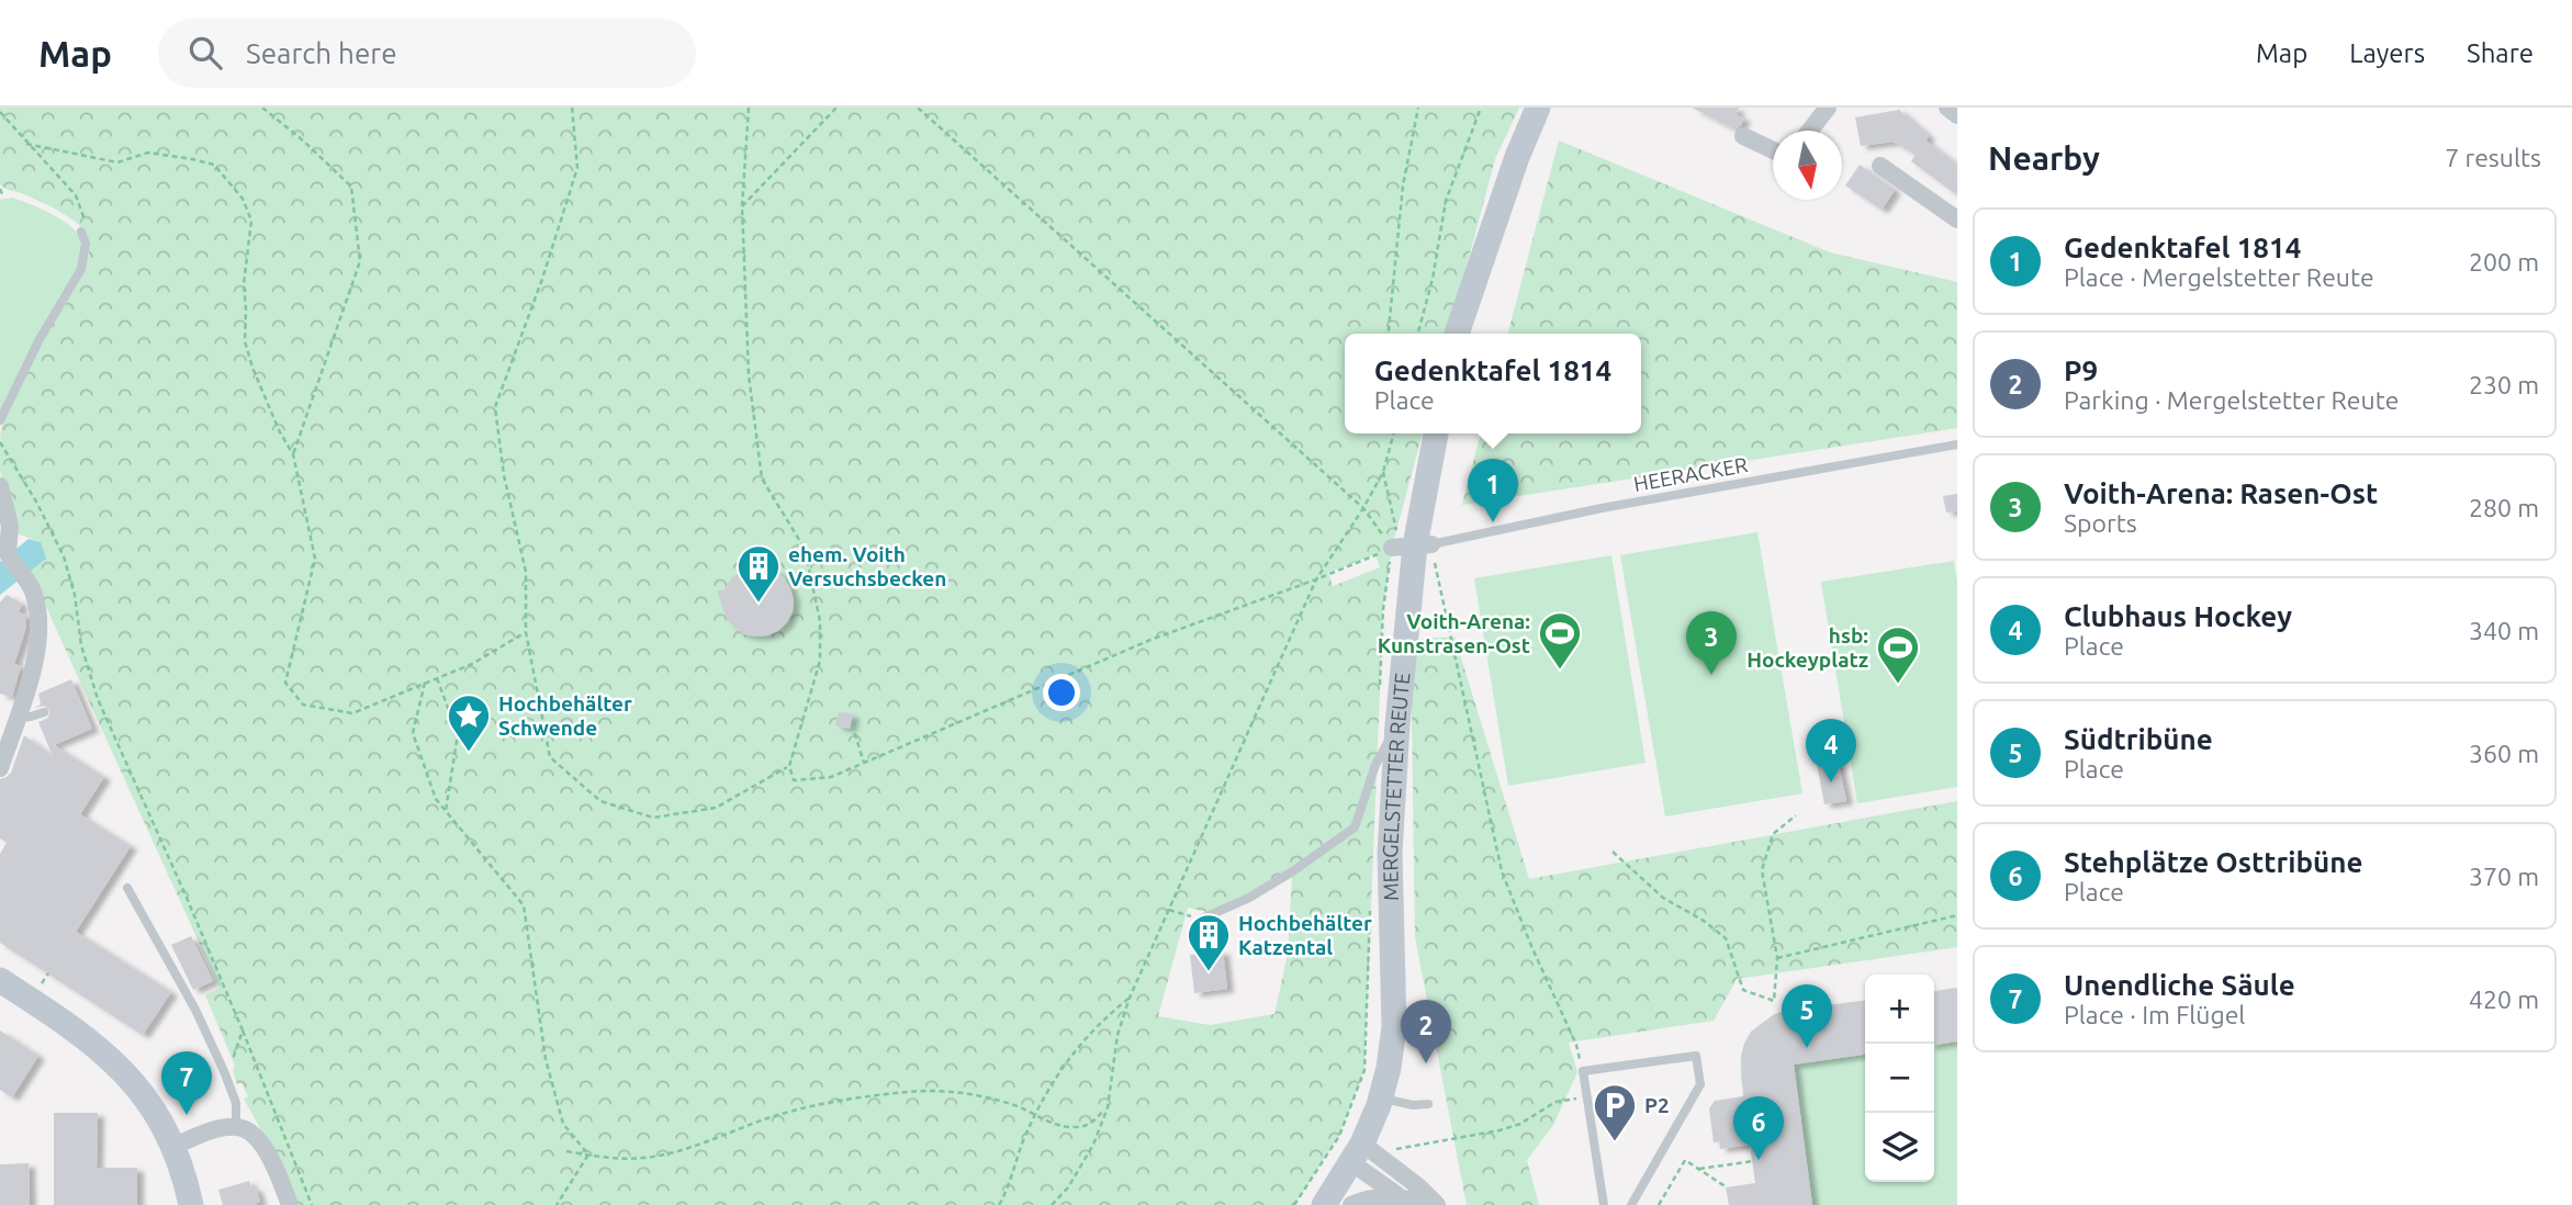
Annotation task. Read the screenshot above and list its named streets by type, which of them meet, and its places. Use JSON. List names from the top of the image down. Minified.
{"streets":{"street":["MERGELSTETTER REUTE"],"lane":["HEERACKER"]},"crossings":[["HEERACKER","MERGELSTETTER REUTE"]],"places":{"building":["ehem. Voith Versuchsbecken","Hochbehälter Katzental"],"sports":["Voith-Arena: Kunstrasen-Ost","hsb: Hockeyplatz"],"place":["Hochbehälter Schwende"],"parking":["P2"]},"north":"bottom","page":{"header":"Map","search":"Search here","nav":["Map","Layers","Share"],"heading":["Nearby","7 results"],"list":[{"mark":"1","name":"Gedenktafel 1814","note":"Place · Mergelstetter Reute","value":"200 m"},{"mark":"2","name":"P9","note":"Parking · Mergelstetter Reute","value":"230 m"},{"mark":"3","name":"Voith-Arena: Rasen-Ost","note":"Sports","value":"280 m"},{"mark":"4","name":"Clubhaus Hockey","note":"Place","value":"340 m"},{"mark":"5","name":"Südtribüne","note":"Place","value":"360 m"},{"mark":"6","name":"Stehplätze Osttribüne","note":"Place","value":"370 m"},{"mark":"7","name":"Unendliche Säule","note":"Place · Im Flügel","value":"420 m"}],"popup":["Gedenktafel 1814","Place"],"pins":["1","3","4","5","2","7","6"],"map_buttons":["+","−"]}}
